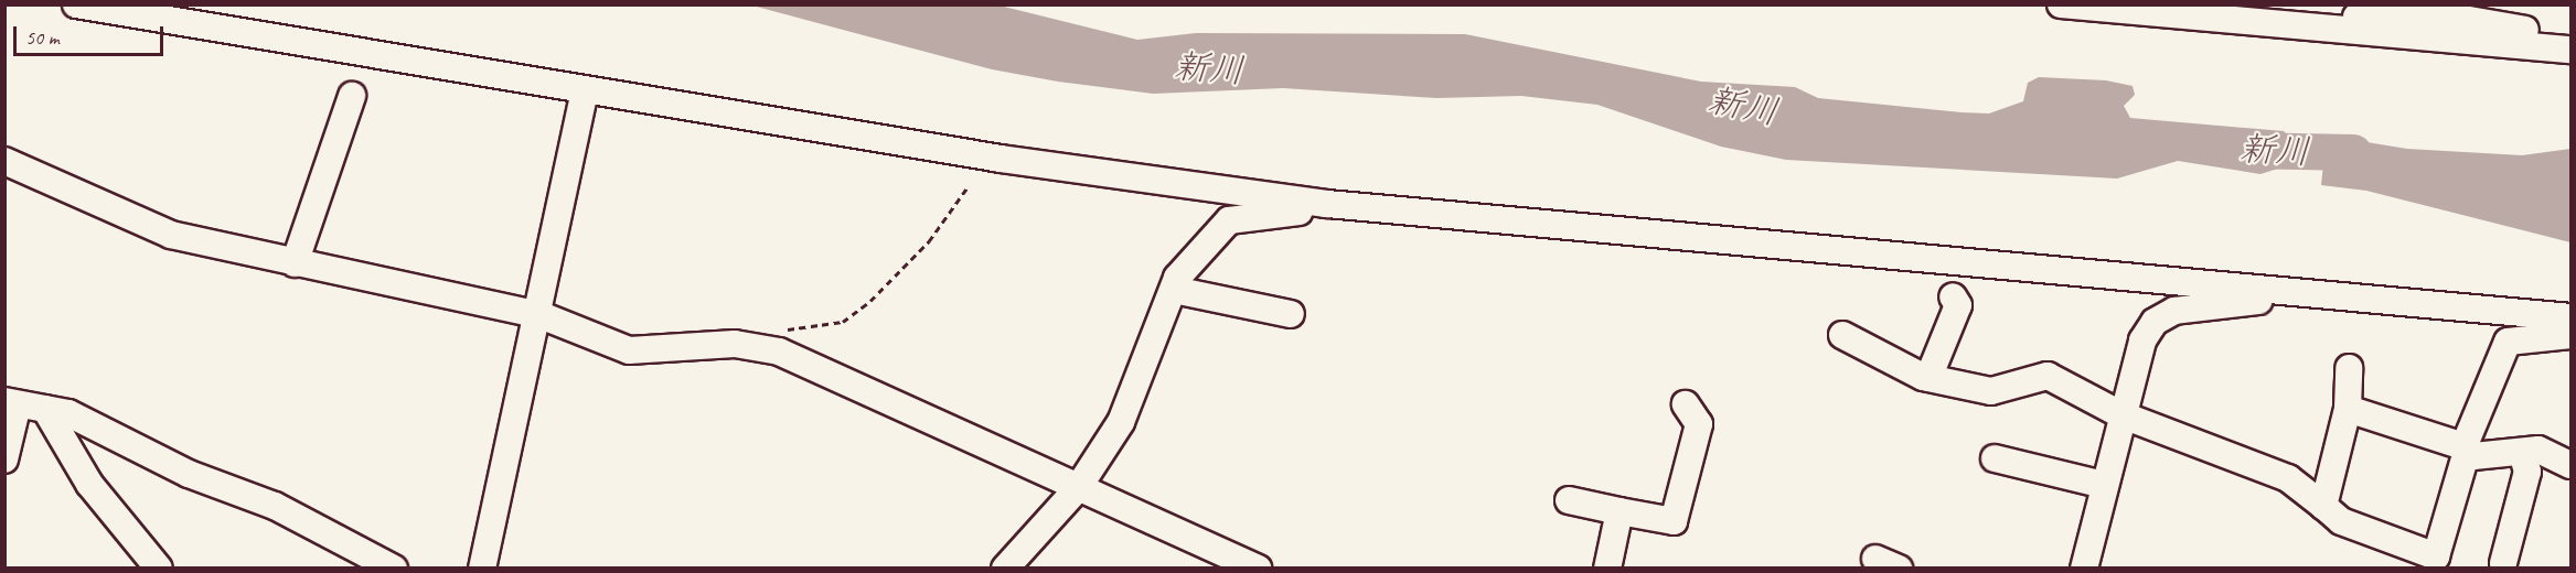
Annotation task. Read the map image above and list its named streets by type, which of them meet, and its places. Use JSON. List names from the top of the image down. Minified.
{"water":["新川"],"scale_bar":"50 m"}
